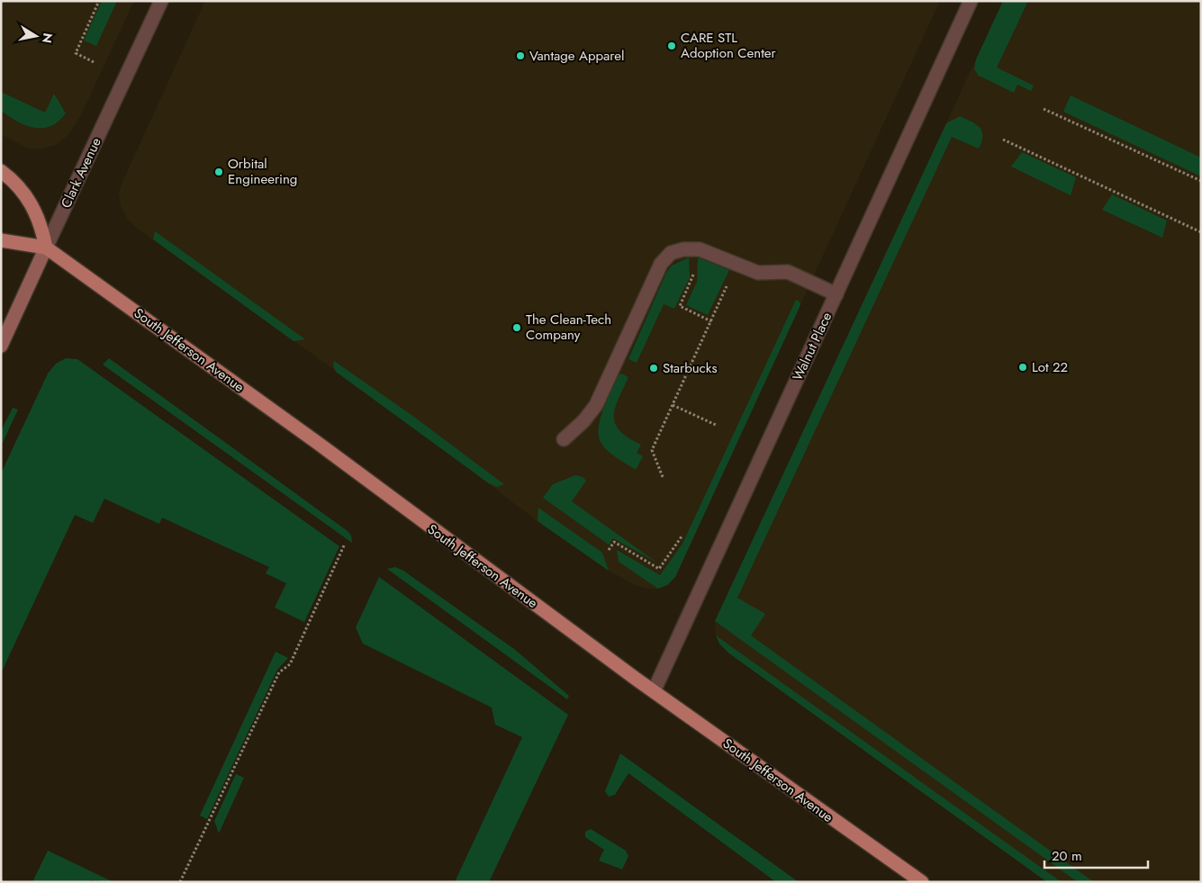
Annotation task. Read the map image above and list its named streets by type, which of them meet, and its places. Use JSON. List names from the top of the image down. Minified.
{"streets":{"main road":["South Jefferson Avenue"],"street":["Clark Avenue","Walnut Place"]},"crossings":[["Clark Avenue","South Jefferson Avenue"],["Walnut Place","South Jefferson Avenue"]],"places":["CARE STL Adoption Center","Vantage Apparel","Orbital Engineering","The Clean-Tech Company","Lot 22","Starbucks"],"scale_bar":"20 m","north":"right"}
